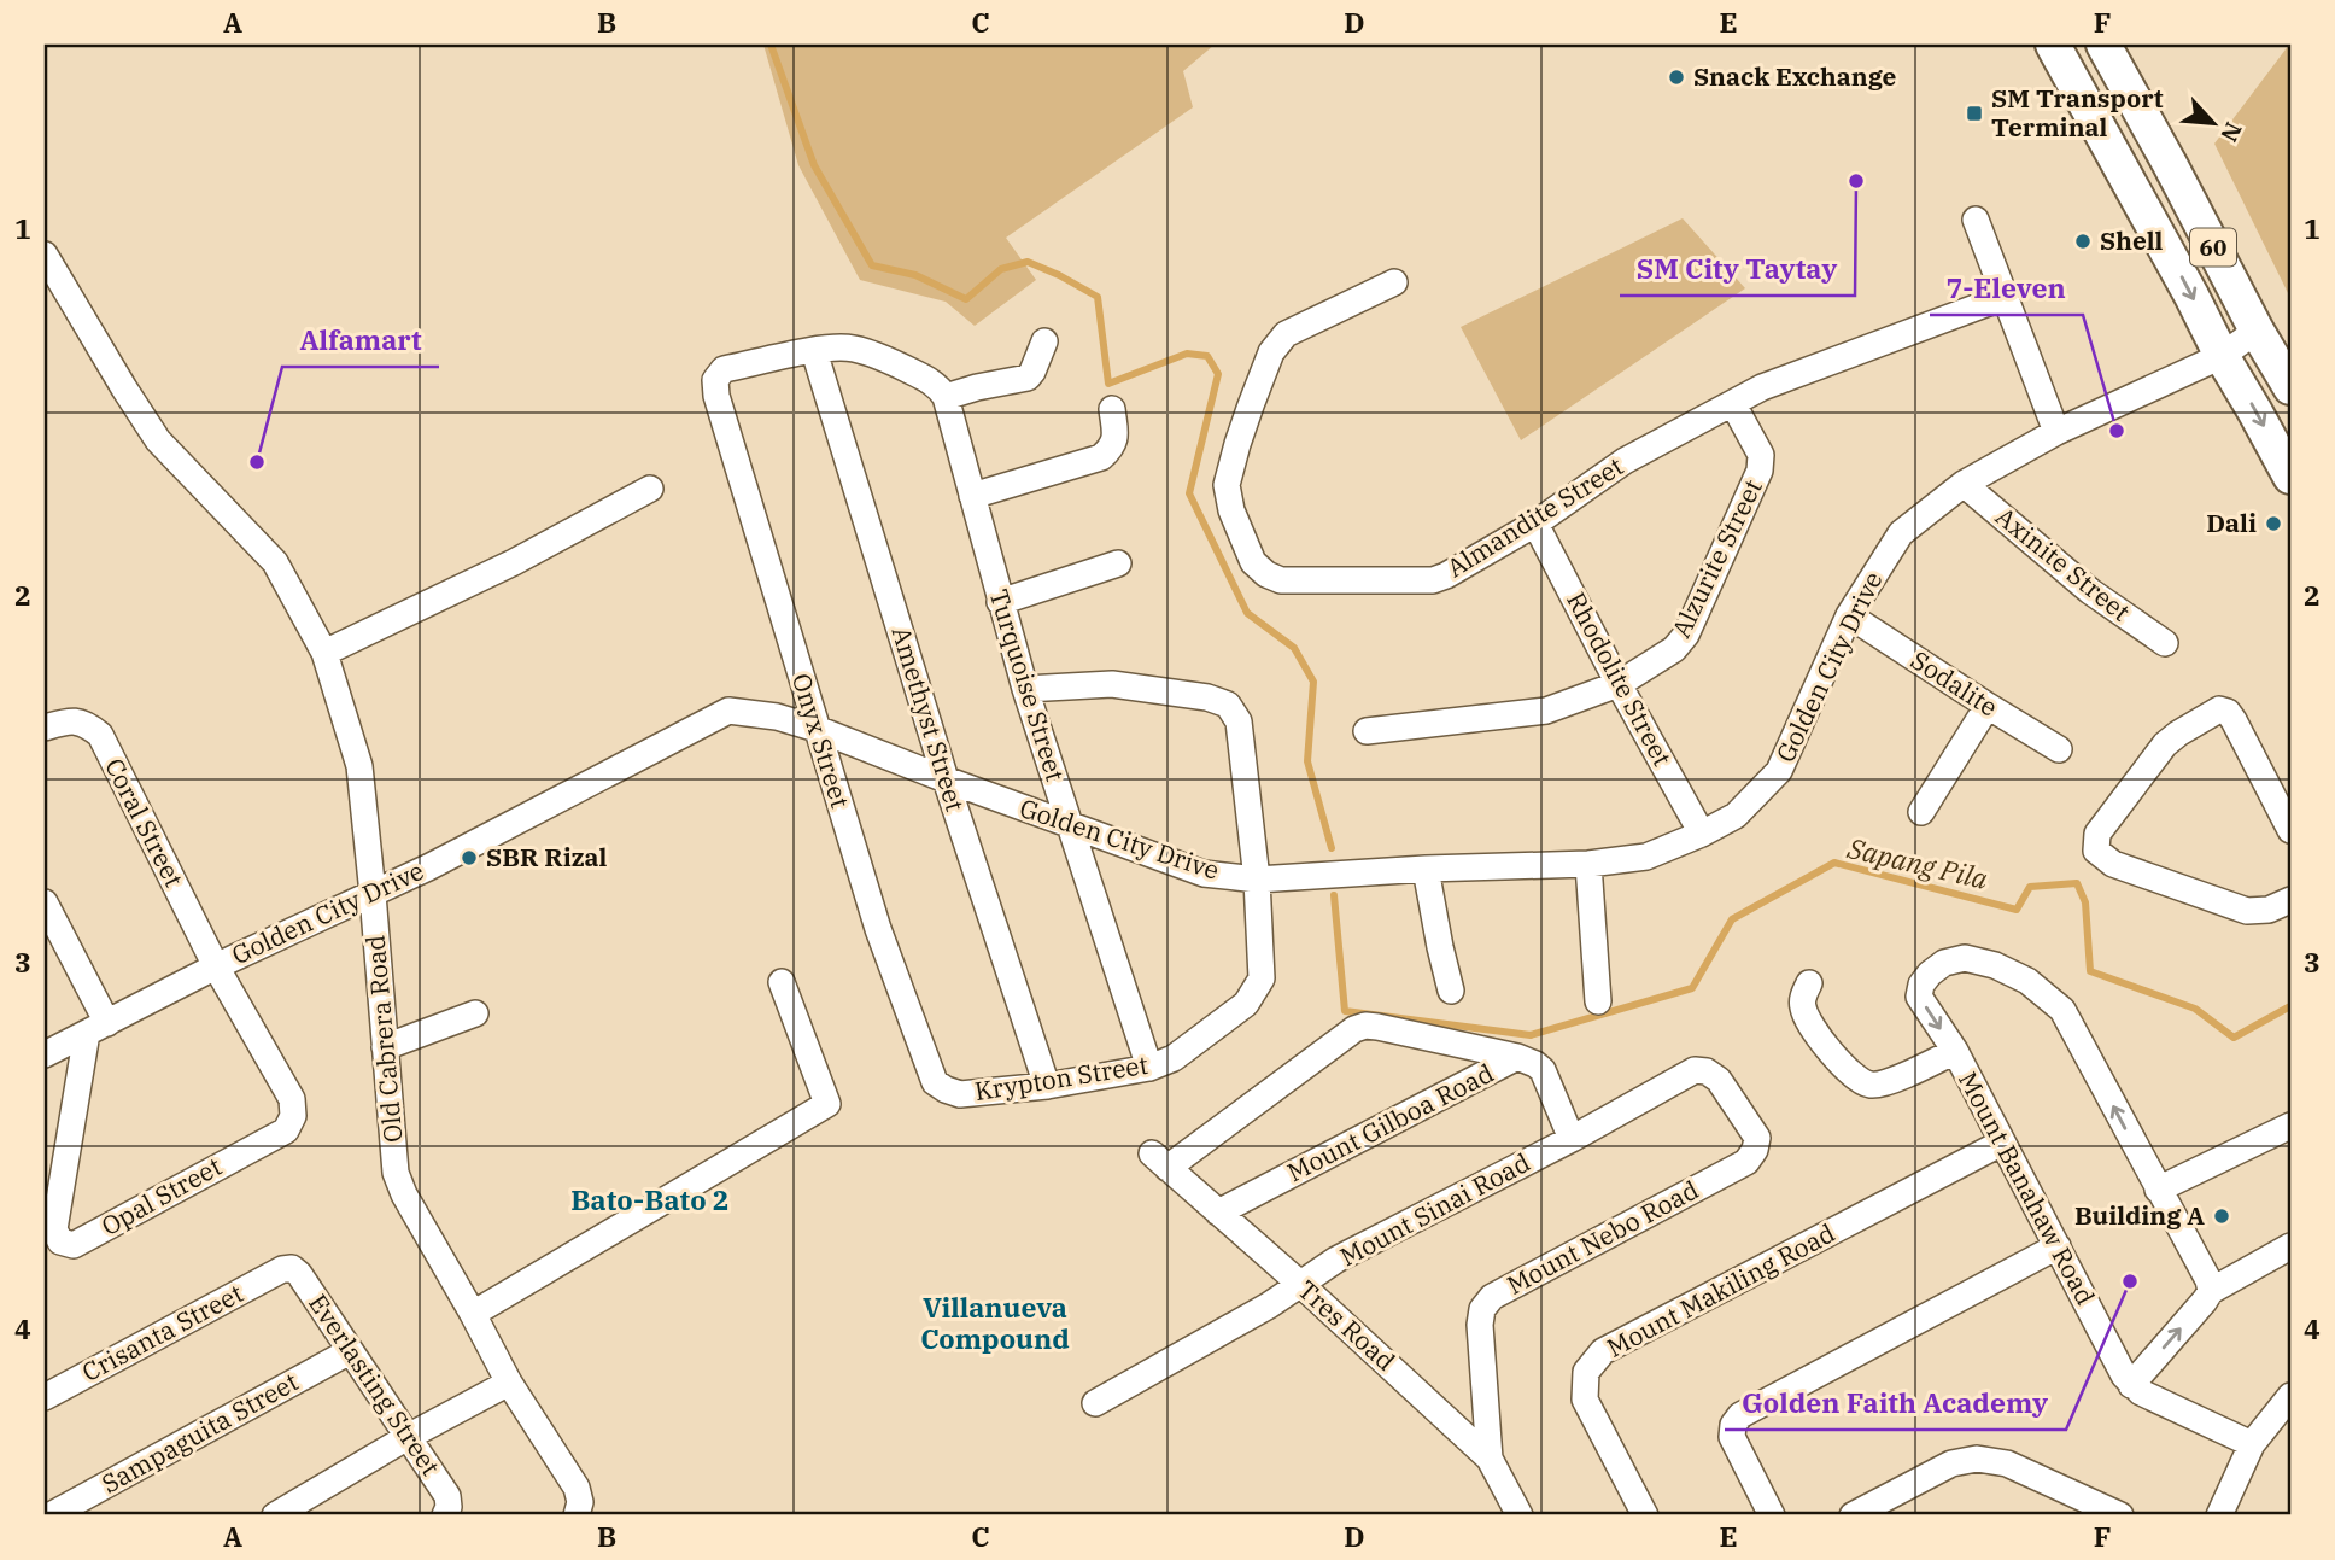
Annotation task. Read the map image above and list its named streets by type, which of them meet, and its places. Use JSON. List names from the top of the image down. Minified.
{"streets":{"main road":["60"],"street":["Almandite Street","Alzurite Street","Axinite Street","Golden City Drive","Rhodolite Street","Sodalite","Turquoise Street","Amethyst Street","Onyx Street","Coral Street","Old Cabrera Road","Krypton Street","Mount Gilboa Road","Mount Banahaw Road","Opal Street","Mount Sinai Road","Mount Nebo Road","Mount Makiling Road","Tres Road","Crisanta Street","Everlasting Street","Sampaguita Street"]},"crossings":[["60","Golden City Drive"],["Almandite Street","Alzurite Street"],["Almandite Street","Rhodolite Street"],["Alzurite Street","Rhodolite Street"],["Axinite Street","Golden City Drive"],["Golden City Drive","Rhodolite Street"],["Golden City Drive","Sodalite"],["Golden City Drive","Turquoise Street"],["Golden City Drive","Amethyst Street"],["Golden City Drive","Onyx Street"],["Golden City Drive","Coral Street"],["Golden City Drive","Old Cabrera Road"],["Golden City Drive","Krypton Street"],["Golden City Drive","Opal Street"],["Turquoise Street","Krypton Street"],["Amethyst Street","Onyx Street"],["Amethyst Street","Krypton Street"],["Onyx Street","Krypton Street"],["Coral Street","Opal Street"],["Mount Gilboa Road","Mount Sinai Road"],["Mount Gilboa Road","Tres Road"],["Mount Banahaw Road","Mount Makiling Road"],["Mount Sinai Road","Mount Nebo Road"],["Mount Sinai Road","Tres Road"],["Mount Nebo Road","Tres Road"],["Crisanta Street","Everlasting Street"],["Everlasting Street","Sampaguita Street"]],"districts":["Bato-Bato 2","Villanueva Compound"],"water":["Sapang Pila"],"places":{"other":["Snack Exchange","SM City Taytay","Shell","7-Eleven","Alfamart","Dali","SBR Rizal","Building A","Golden Faith Academy"],"transit":["SM Transport Terminal"]},"north":"bottom right","grid":{"columns":["A","B","C","D","E","F"],"rows":["1","2","3","4"]}}
